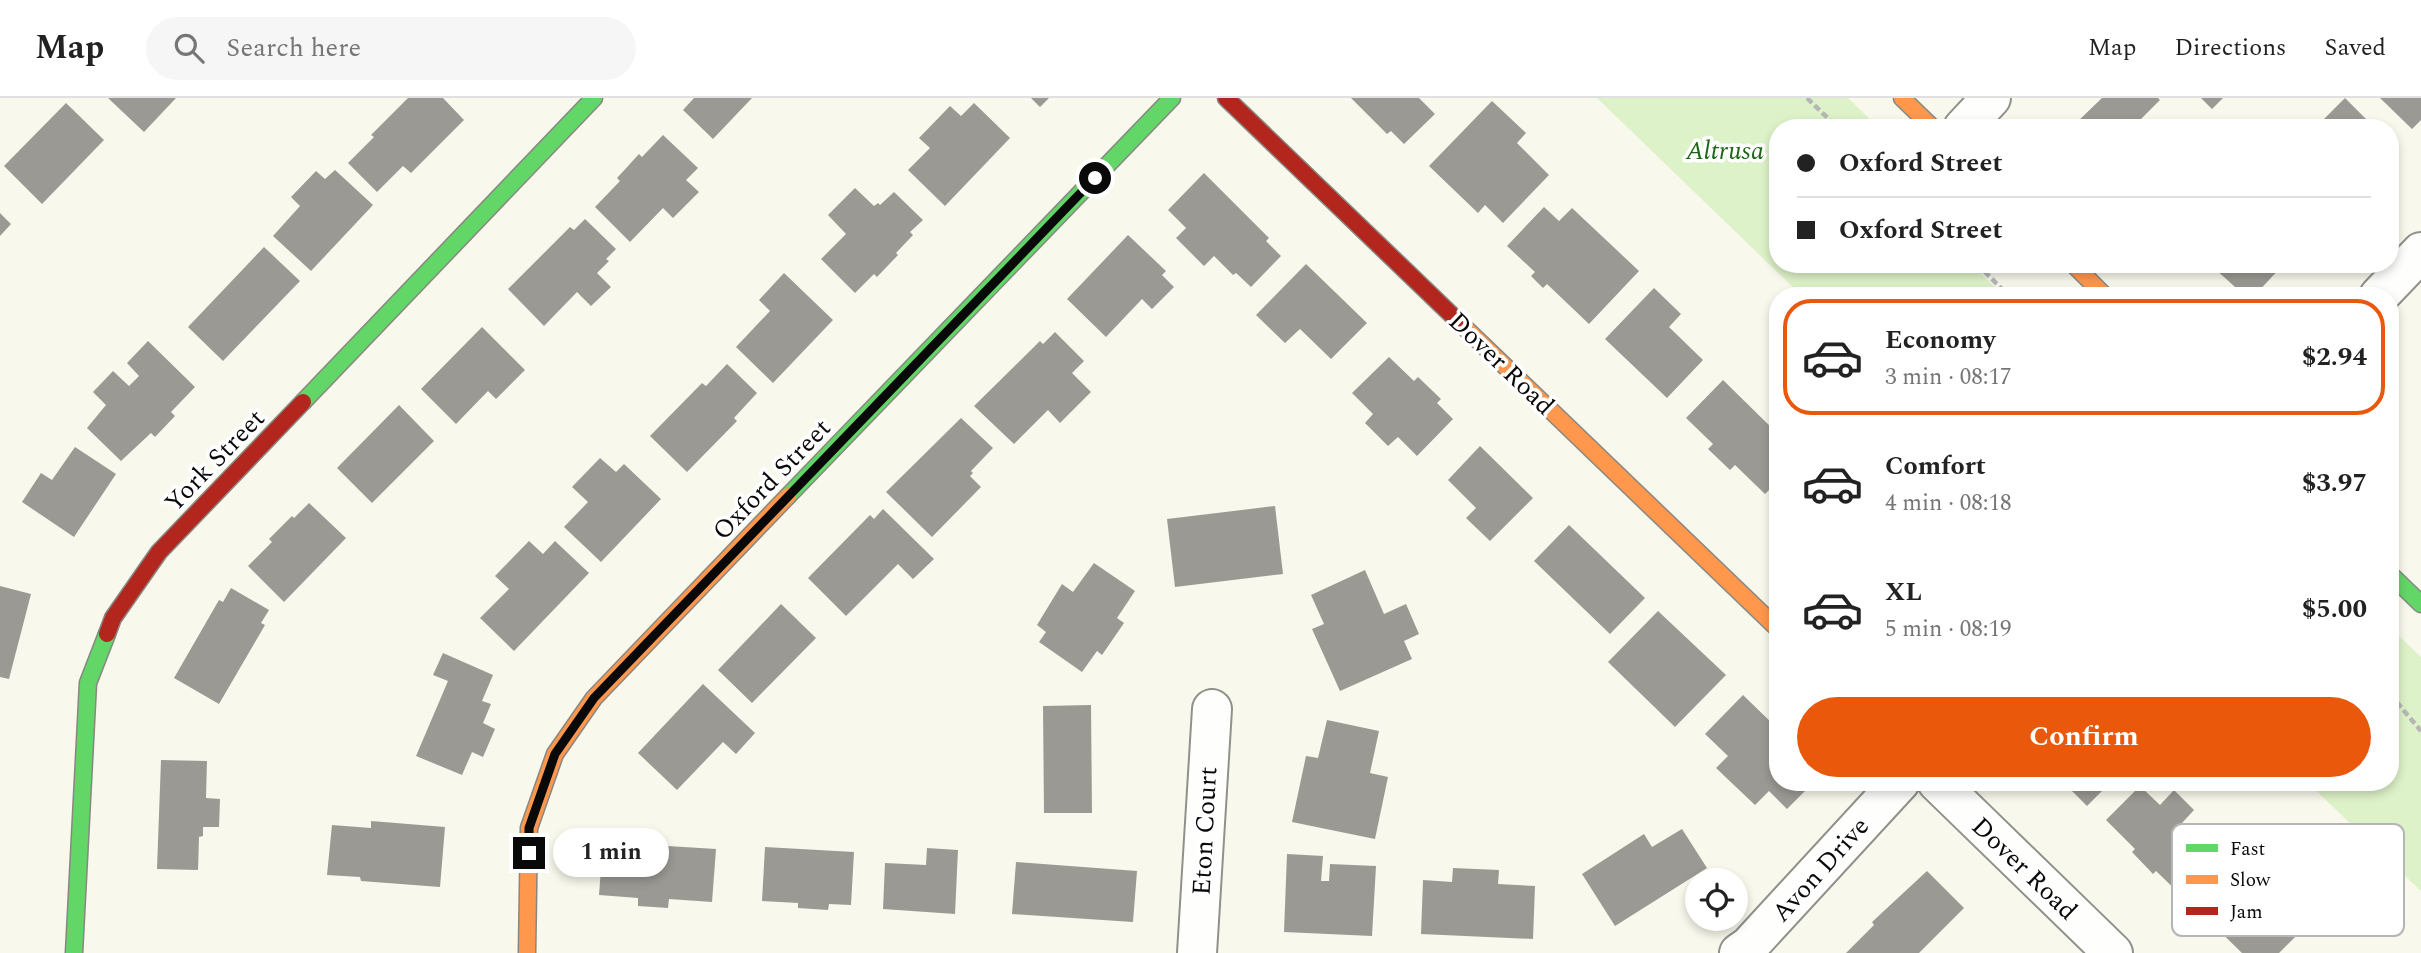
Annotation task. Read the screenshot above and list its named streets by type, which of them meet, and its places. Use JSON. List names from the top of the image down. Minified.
{"streets":{"street":["Dover Road","York Street","Oxford Street","Eton Court","Avon Drive"]},"parks":["Altrusa"],"legend":["Fast","Slow","Jam"],"page":{"header":"Map","search":"Search here","nav":["Map","Directions","Saved"],"banner":["Oxford Street","Oxford Street"],"list":[{"name":"Economy","note":"3 min · 08:17","value":"$2.94"},{"name":"Comfort","note":"4 min · 08:18","value":"$3.97"},{"name":"XL","note":"5 min · 08:19","value":"$5.00"}],"buttons":"Confirm","bubble":"1 min"}}
